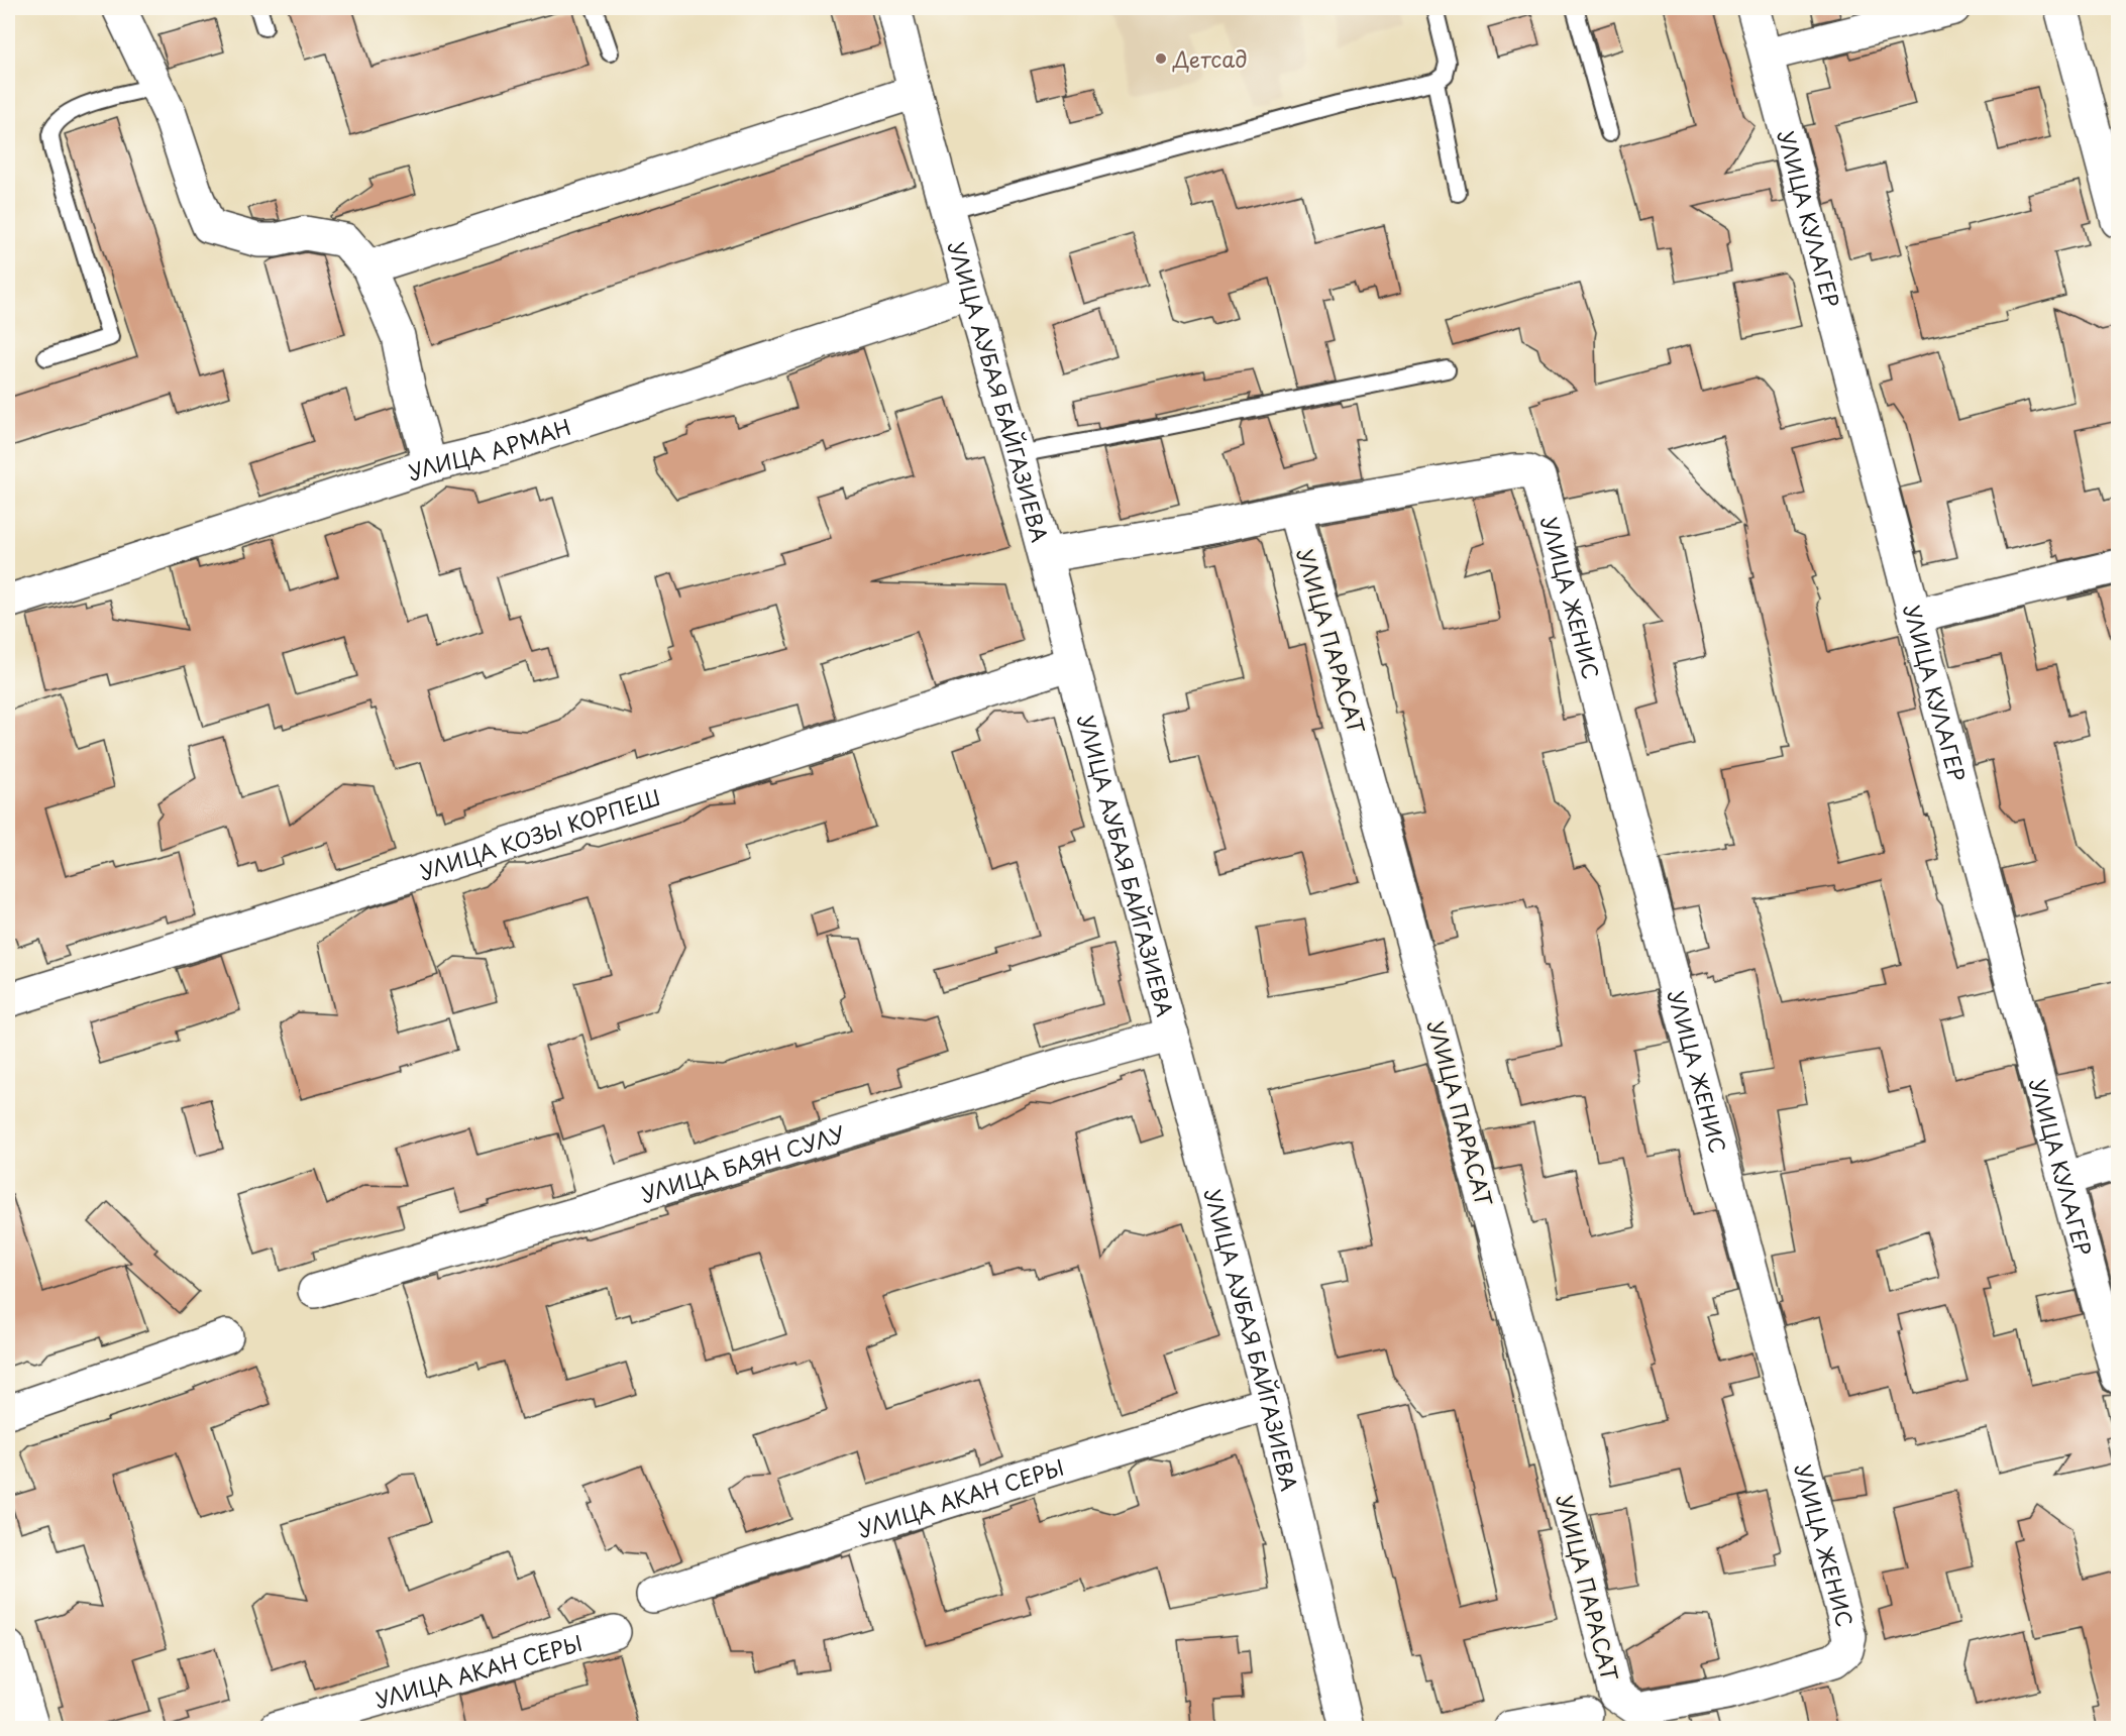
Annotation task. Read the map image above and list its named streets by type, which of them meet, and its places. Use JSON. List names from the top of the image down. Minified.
{"streets":{"street":["УЛИЦА КУЛАГЕР","УЛИЦА АУБАЯ БАЙГАЗИЕВА","УЛИЦА АРМАН","УЛИЦА ЖЕНИС","УЛИЦА ПАРАСАТ","УЛИЦА КОЗЫ КОРПЕШ","УЛИЦА БАЯН СУЛУ","УЛИЦА АКАН СЕРЫ"]},"crossings":[["УЛИЦА АУБАЯ БАЙГАЗИЕВА","УЛИЦА АРМАН"],["УЛИЦА АУБАЯ БАЙГАЗИЕВА","УЛИЦА КОЗЫ КОРПЕШ"],["УЛИЦА АУБАЯ БАЙГАЗИЕВА","УЛИЦА БАЯН СУЛУ"],["УЛИЦА АУБАЯ БАЙГАЗИЕВА","УЛИЦА АКАН СЕРЫ"],["УЛИЦА ЖЕНИС","УЛИЦА ПАРАСАТ"]],"places":["Детсад"]}
